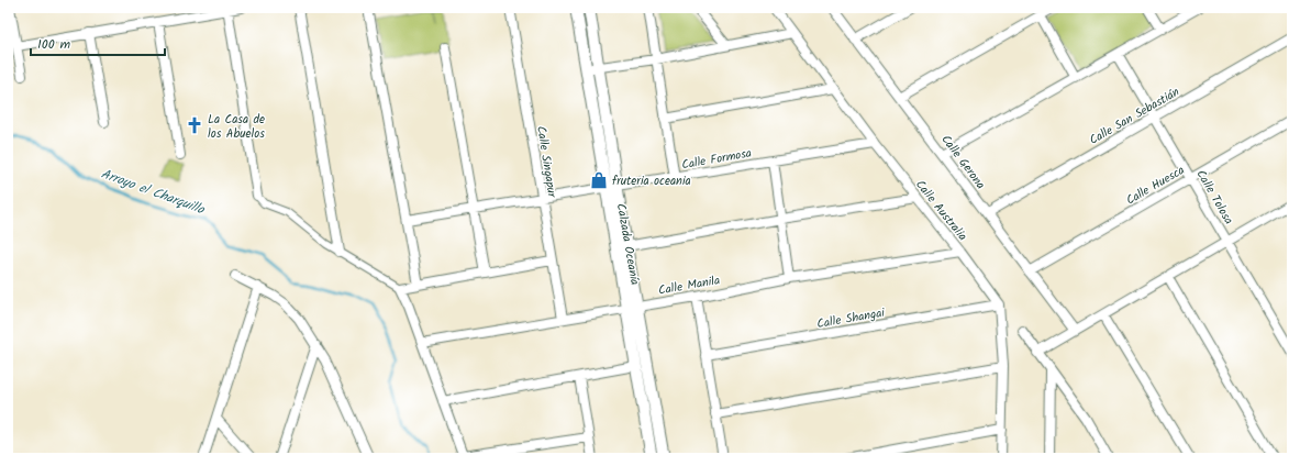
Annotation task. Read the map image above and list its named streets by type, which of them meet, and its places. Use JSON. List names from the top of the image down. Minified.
{"streets":{"street":["Calle San Sebastián","Calle Formosa","Calle Singapur","Calle Gerona","Calle Huesca","Calle Tolosa","Calle Australia","Calzada Oceanía","Calle Manila","Calle Shangai"]},"crossings":[["Calle San Sebastián","Calle Gerona"],["Calle San Sebastián","Calle Tolosa"],["Calle Formosa","Calle Singapur"],["Calle Formosa","Calle Australia"],["Calle Formosa","Calzada Oceanía"],["Calle Singapur","Calle Manila"],["Calle Gerona","Calle Huesca"],["Calle Huesca","Calle Tolosa"],["Calle Australia","Calle Manila"],["Calle Australia","Calle Shangai"],["Calzada Oceanía","Calle Manila"]],"water":["Arroyo el Charquillo"],"places":{"church":["La Casa de los Abuelos"],"shop":["fruteria oceania"]},"scale_bar":"100 m"}
